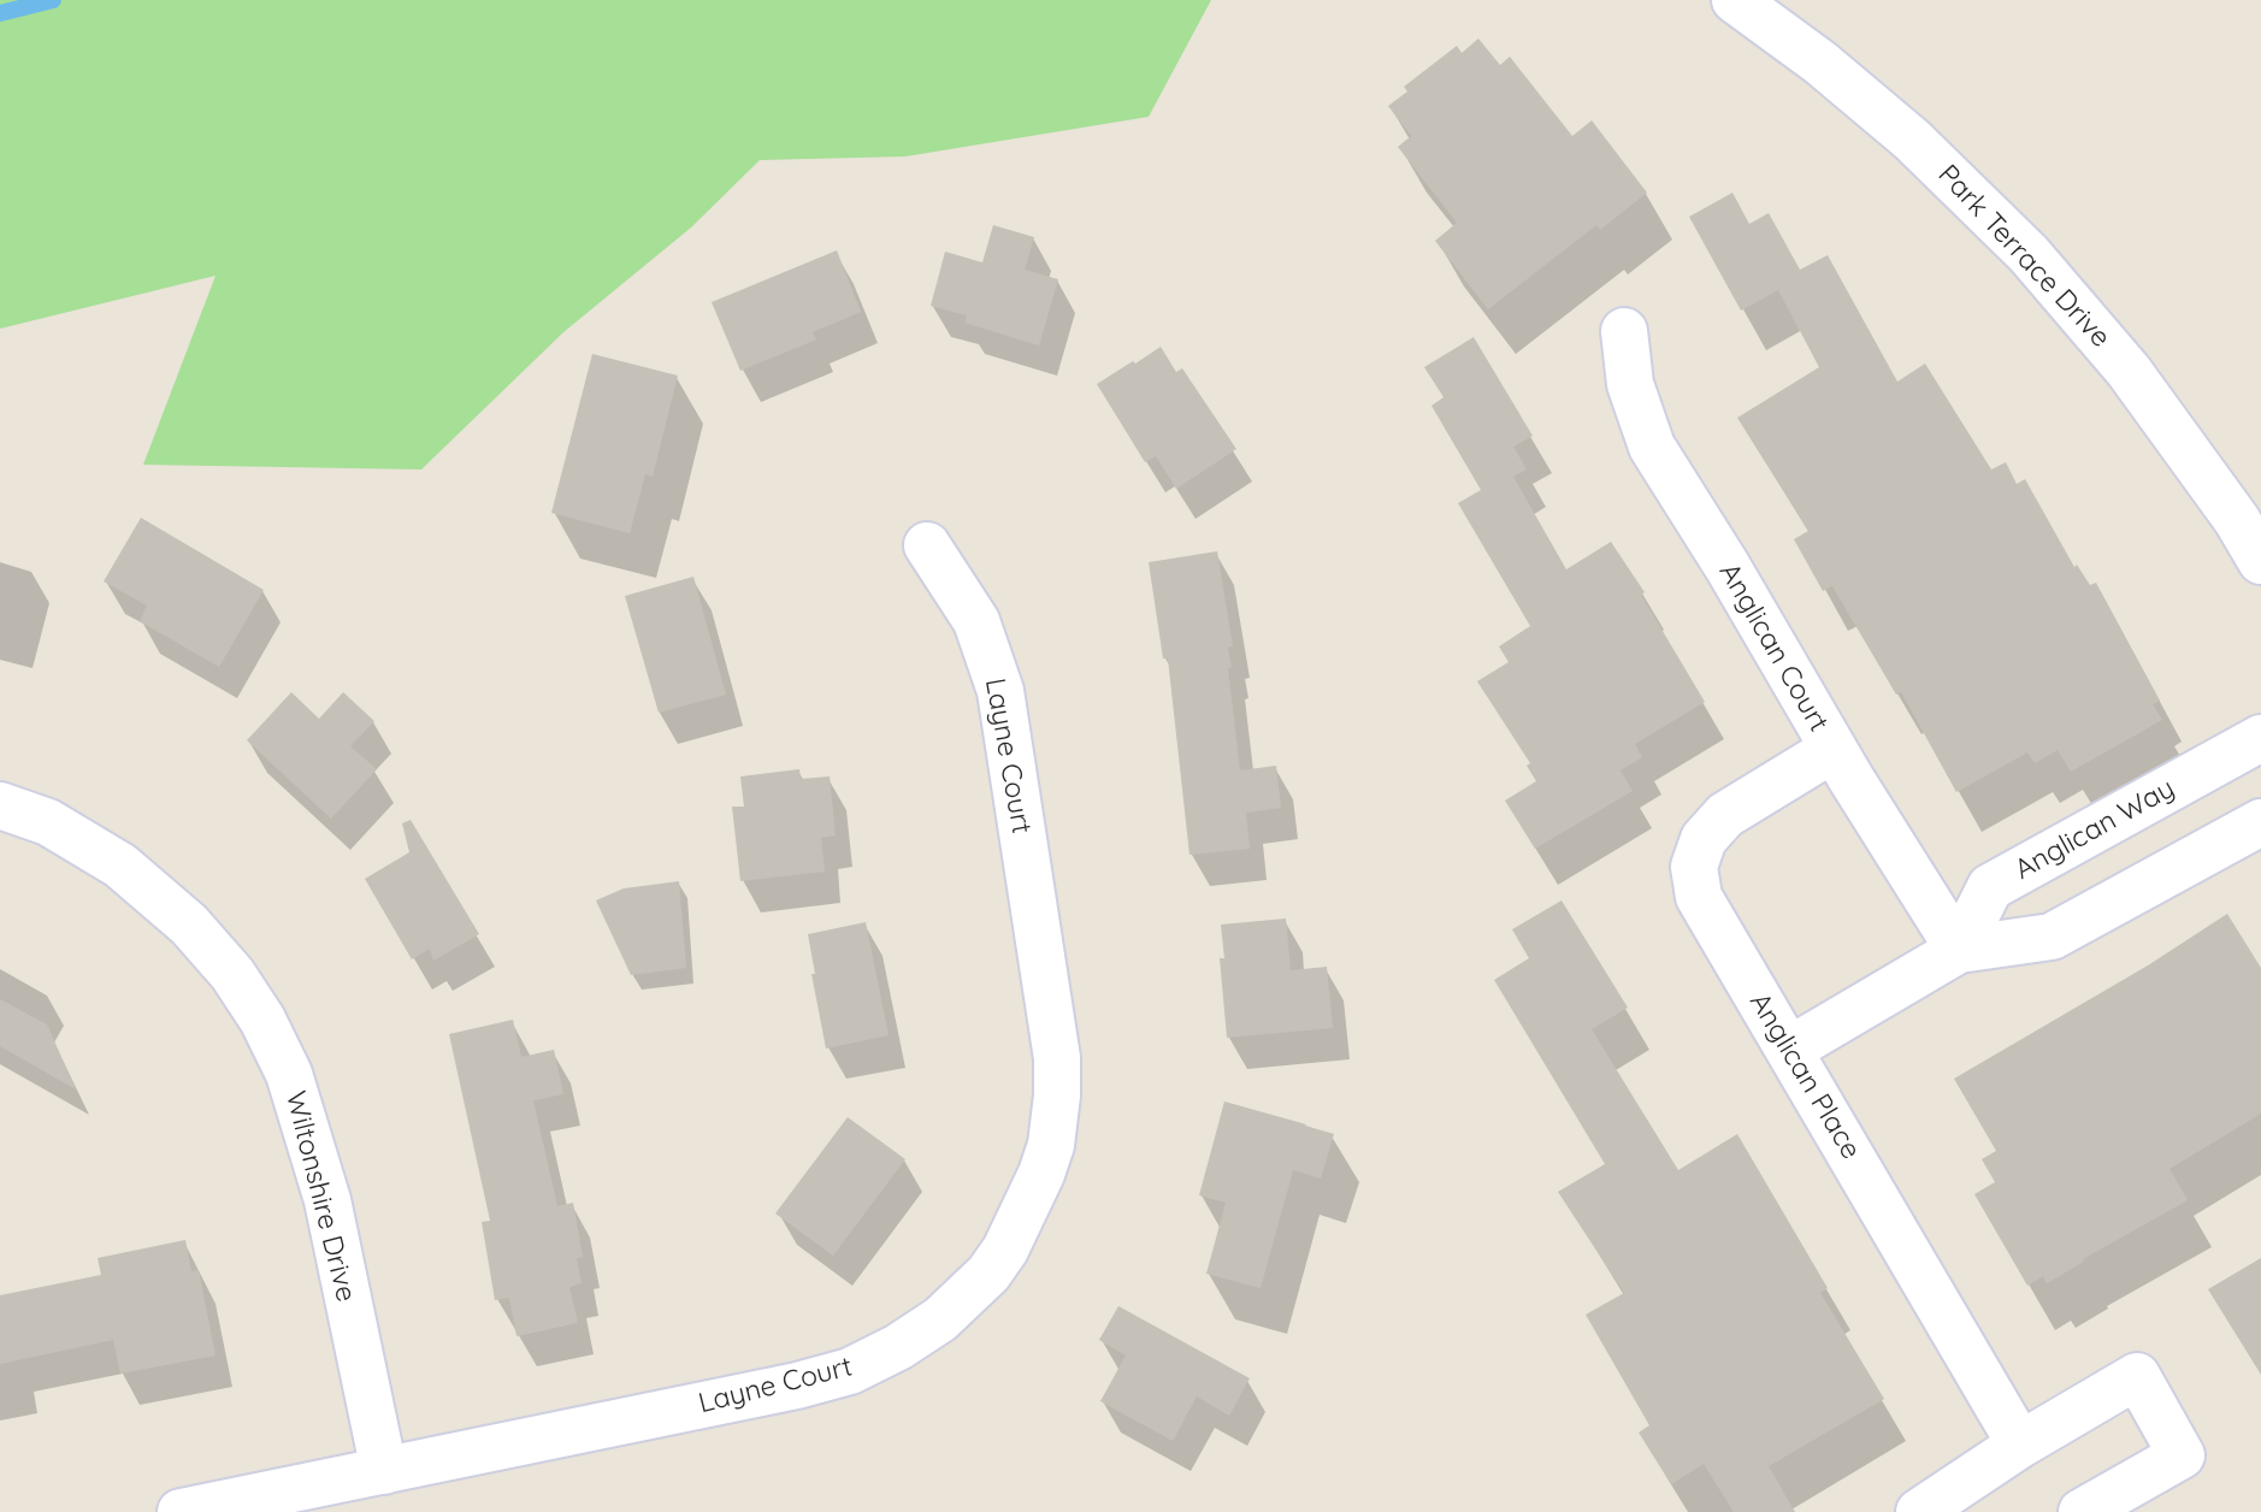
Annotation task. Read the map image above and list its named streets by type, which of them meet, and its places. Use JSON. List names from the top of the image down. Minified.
{"streets":{"street":["Park Terrace Drive","Anglican Court","Layne Court","Anglican Way","Anglican Place","Wiltonshire Drive"]},"crossings":[["Anglican Court","Anglican Way"],["Anglican Court","Anglican Place"],["Layne Court","Wiltonshire Drive"]]}
